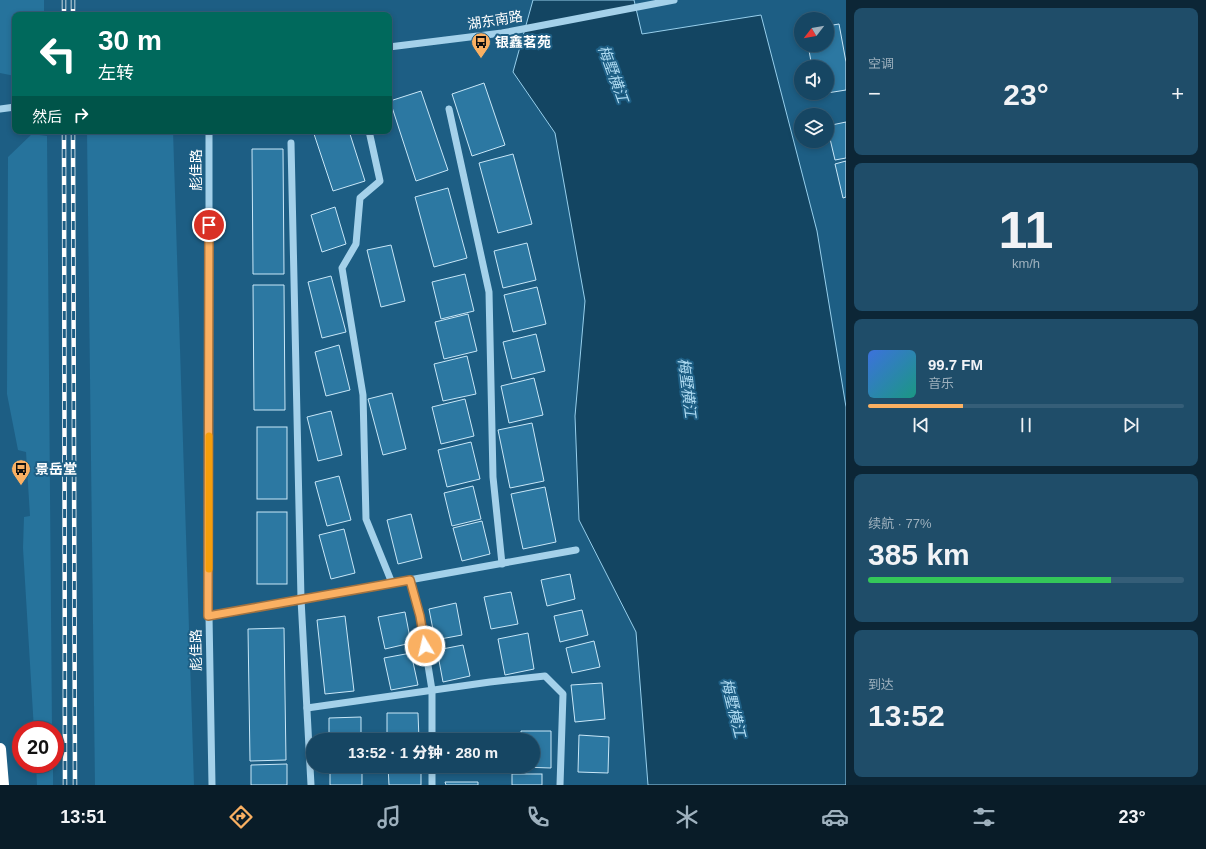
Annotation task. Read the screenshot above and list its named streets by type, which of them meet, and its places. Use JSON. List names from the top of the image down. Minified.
{"streets":{"street":["湖东南路","彪佳路"]},"water":["梅墅横江"],"places":{"bus stop":["银鑫茗苑","景岳堂"]},"north":"bottom left","page":{"tile":["空调",["11","km/h"],["续航 · 77%","385 km"],["到达","13:52"]],"turn":["30 m","左转"],"heat":["−","23°","+"],"then":"然后","song":["99.7 FM","音乐"],"limit":"20","trip":"13:52 · 1 分钟 · 280 m","tabs":["13:51","23°"]}}
